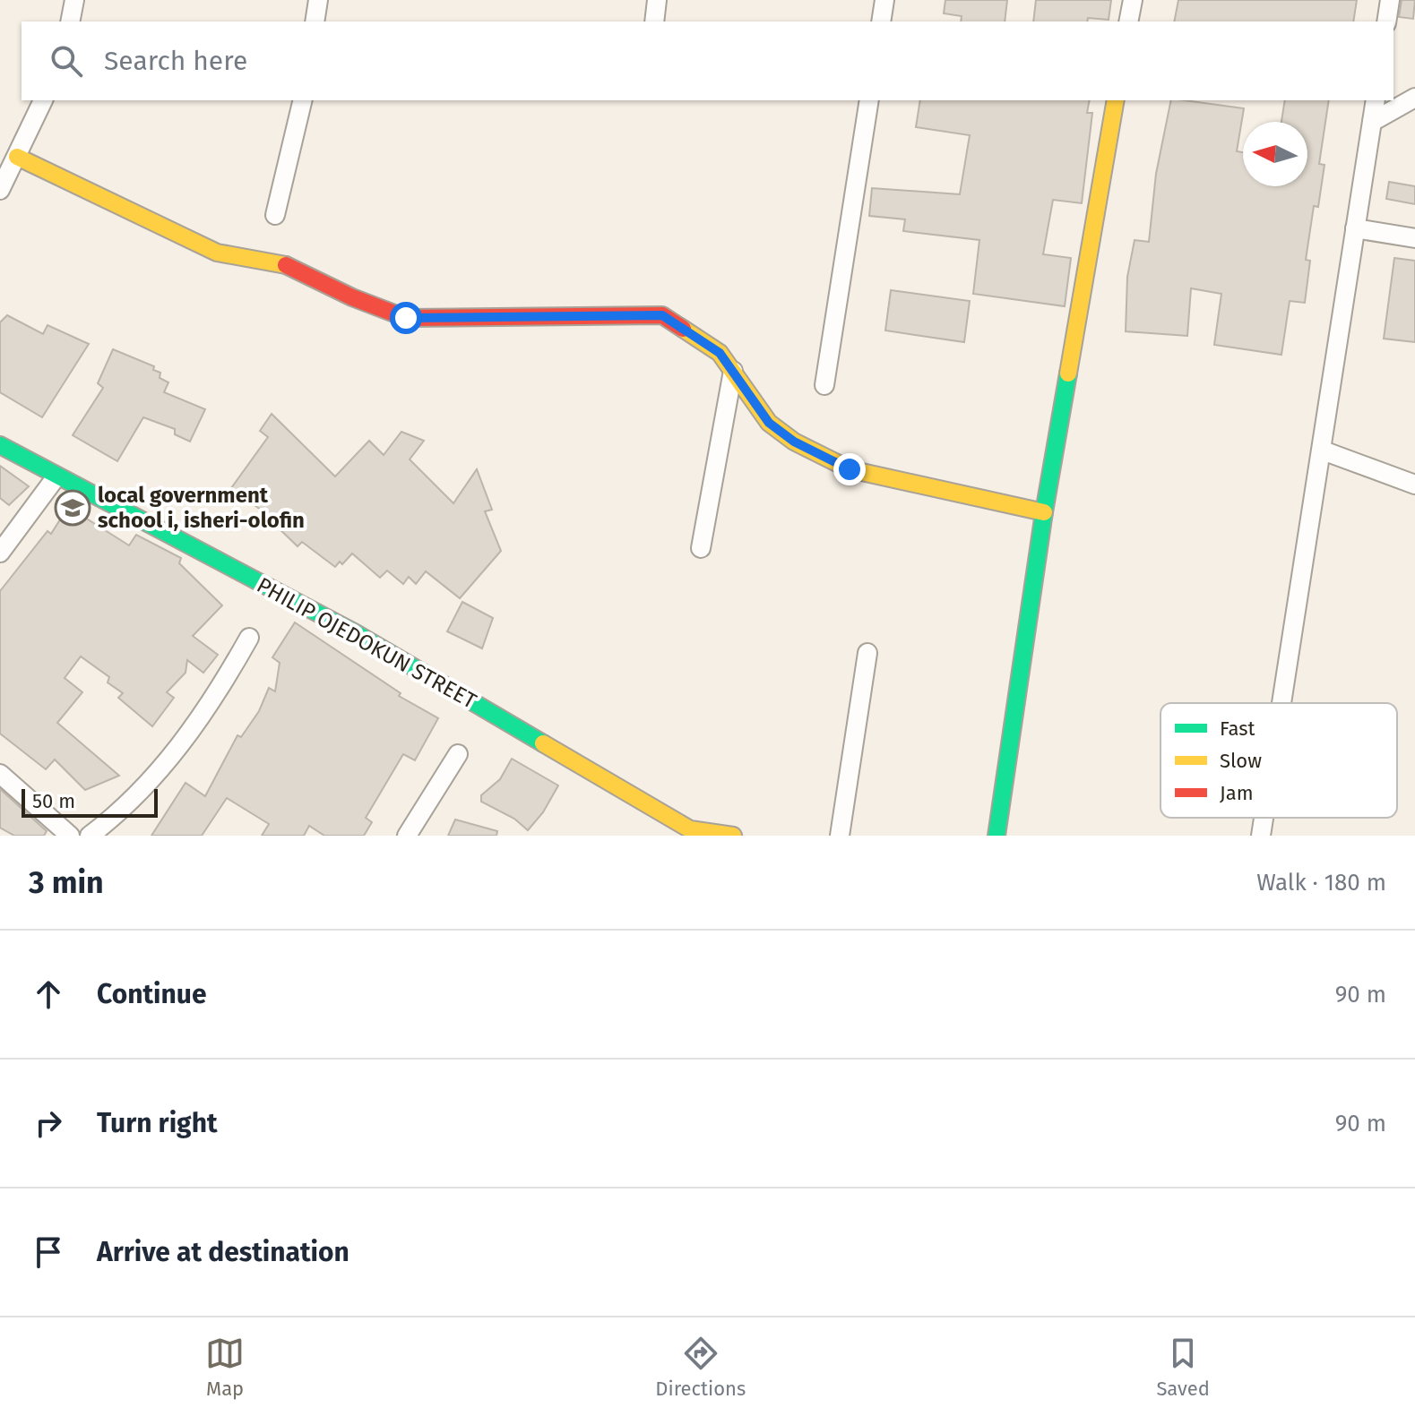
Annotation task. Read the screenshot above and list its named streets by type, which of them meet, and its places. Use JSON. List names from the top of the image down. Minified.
{"streets":{"street":["PHILIP OJEDOKUN STREET"]},"places":{"school or university":["local government school i, isheri-olofin"]},"legend":["Fast","Slow","Jam"],"scale_bar":"50 m","north":"left","page":{"search":"Search here","scale":"50 m","heading":["3 min","Walk · 180 m"],"list":[["Continue","90 m"],["Turn right","90 m"],"Arrive at destination"],"nav":["Map","Directions","Saved"]}}
